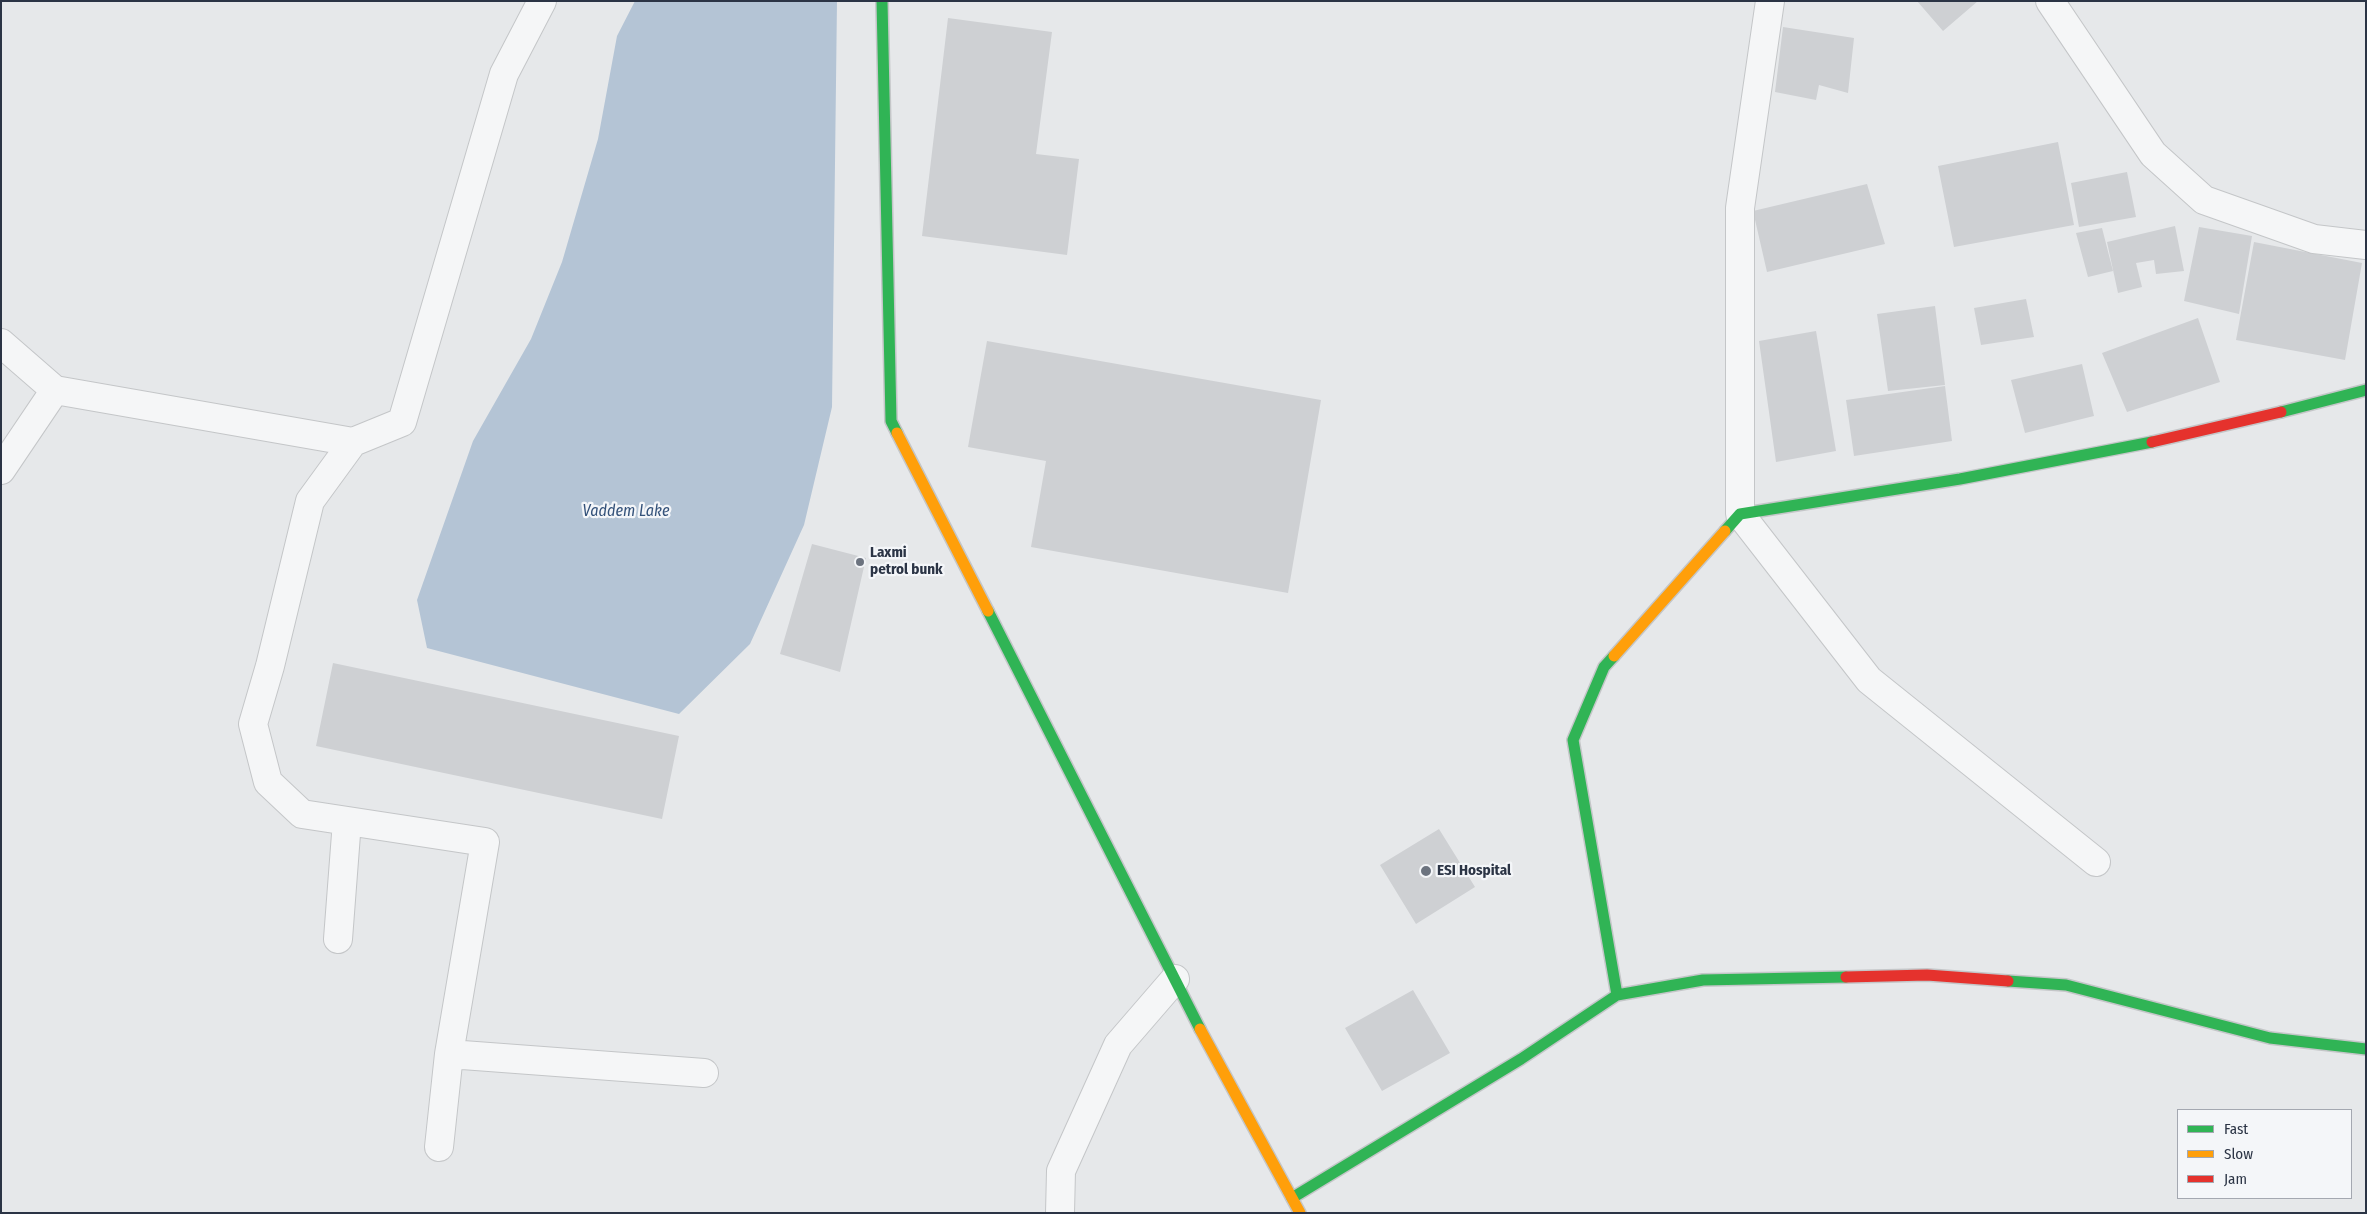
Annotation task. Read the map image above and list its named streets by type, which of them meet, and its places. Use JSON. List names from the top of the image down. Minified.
{"water":["Vaddem Lake"],"places":["Laxmi petrol bunk","ESI Hospital"],"legend":["Fast","Slow","Jam"]}
